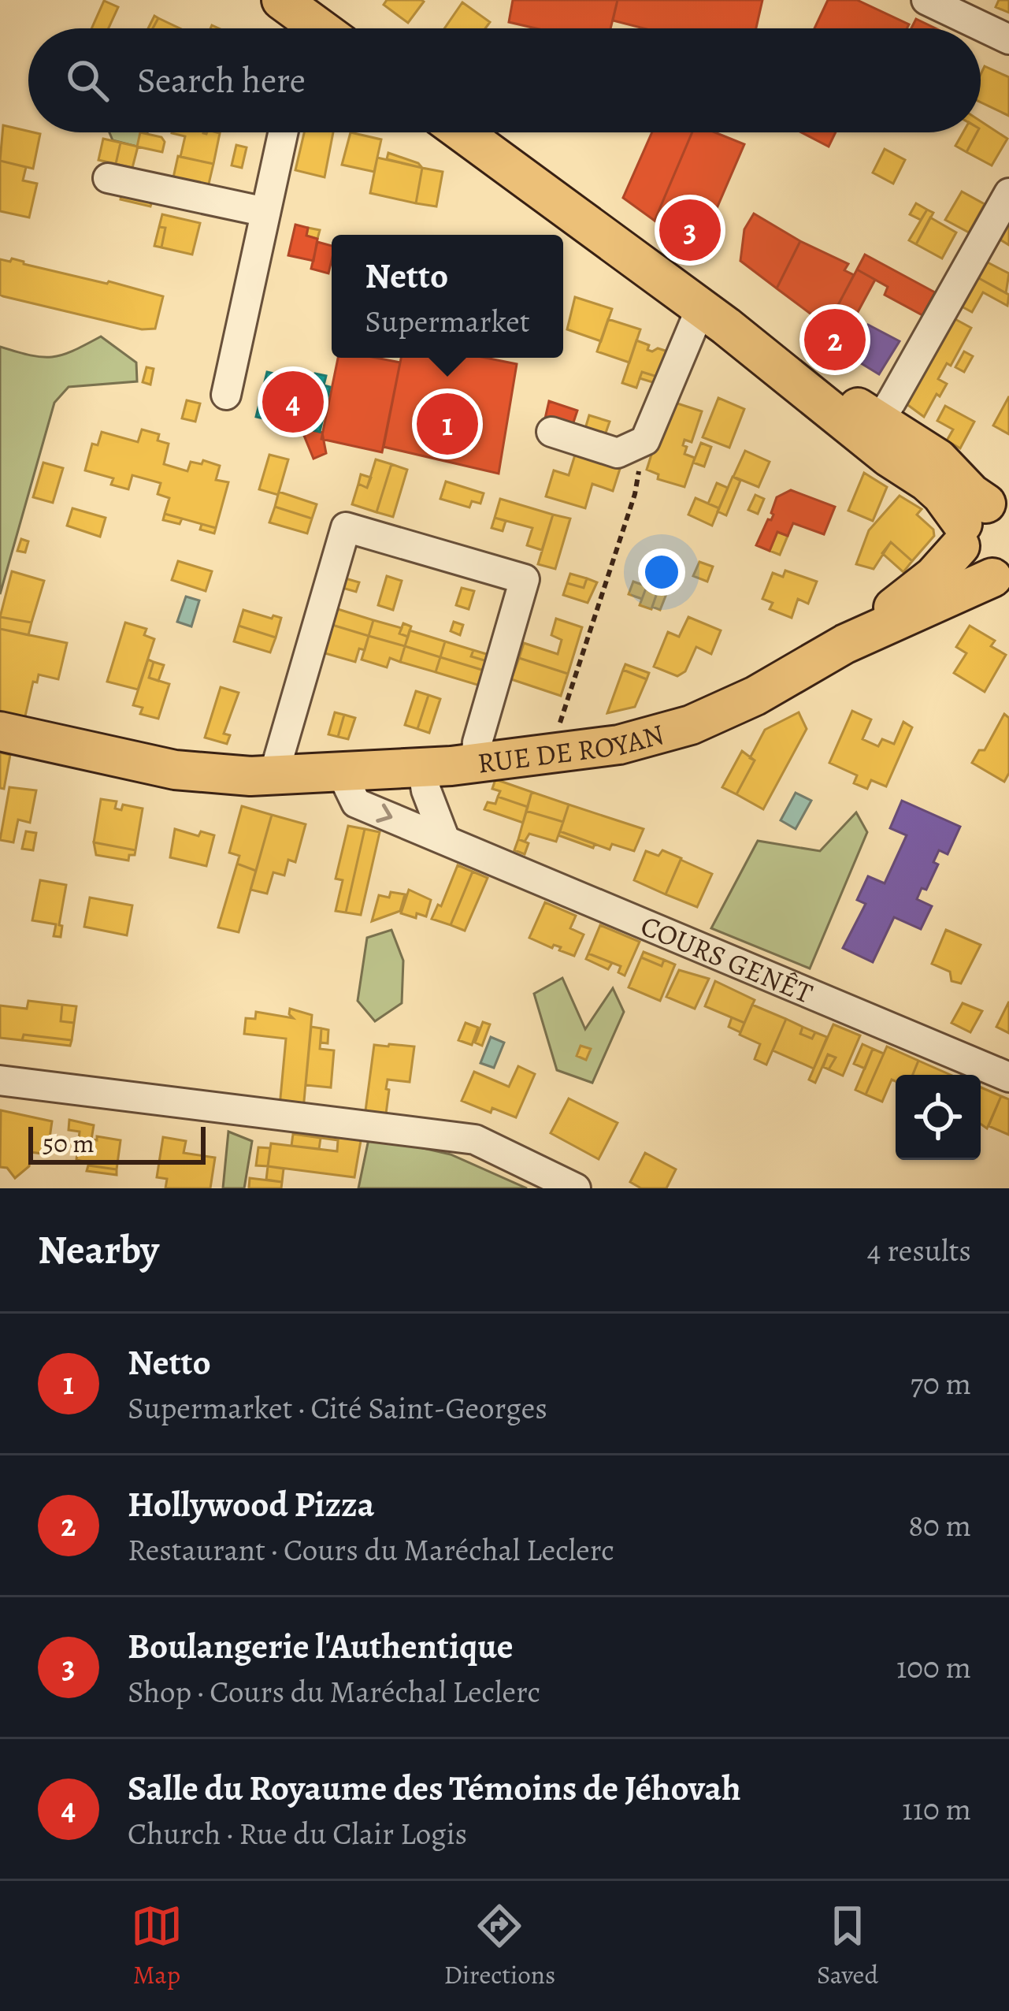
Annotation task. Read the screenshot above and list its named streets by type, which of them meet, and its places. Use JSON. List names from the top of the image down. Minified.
{"streets":{"main road":["RUE DE ROYAN"],"street":["COURS GENÊT"]},"crossings":[["RUE DE ROYAN","COURS GENÊT"]],"scale_bar":"50 m","page":{"search":"Search here","pins":["3","2","4","1"],"popup":["Netto","Supermarket"],"scale":"50 m","heading":["Nearby","4 results"],"list":[{"mark":"1","name":"Netto","note":"Supermarket · Cité Saint-Georges","value":"70 m"},{"mark":"2","name":"Hollywood Pizza","note":"Restaurant · Cours du Maréchal Leclerc","value":"80 m"},{"mark":"3","name":"Boulangerie l'Authentique","note":"Shop · Cours du Maréchal Leclerc","value":"100 m"},{"mark":"4","name":"Salle du Royaume des Témoins de Jéhovah","note":"Church · Rue du Clair Logis","value":"110 m"}],"nav":["Map","Directions","Saved"]}}
